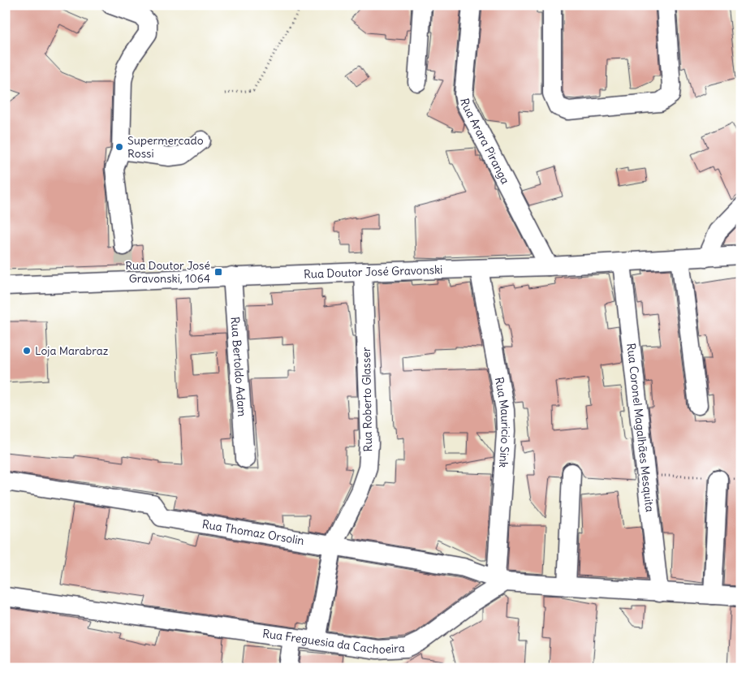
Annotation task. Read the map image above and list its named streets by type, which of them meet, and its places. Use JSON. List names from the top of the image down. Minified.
{"streets":{"street":["Rua Arara Piranga","Rua Doutor José Gravonski","Rua Bertoldo Adam","Rua Roberto Glasser","Rua Mauricio Sink","Rua Coronel Magalhães Mesquita","Rua Thomaz Orsolin","Rua Freguesia da Cachoeira"]},"crossings":[["Rua Arara Piranga","Rua Doutor José Gravonski"],["Rua Doutor José Gravonski","Rua Bertoldo Adam"],["Rua Doutor José Gravonski","Rua Roberto Glasser"],["Rua Doutor José Gravonski","Rua Mauricio Sink"],["Rua Doutor José Gravonski","Rua Coronel Magalhães Mesquita"],["Rua Roberto Glasser","Rua Thomaz Orsolin"],["Rua Roberto Glasser","Rua Freguesia da Cachoeira"],["Rua Mauricio Sink","Rua Thomaz Orsolin"],["Rua Mauricio Sink","Rua Freguesia da Cachoeira"],["Rua Thomaz Orsolin","Rua Freguesia da Cachoeira"]],"places":{"other":["Supermercado Rossi","Loja Marabraz"],"transit":["Rua Doutor José Gravonski, 1064"]}}
